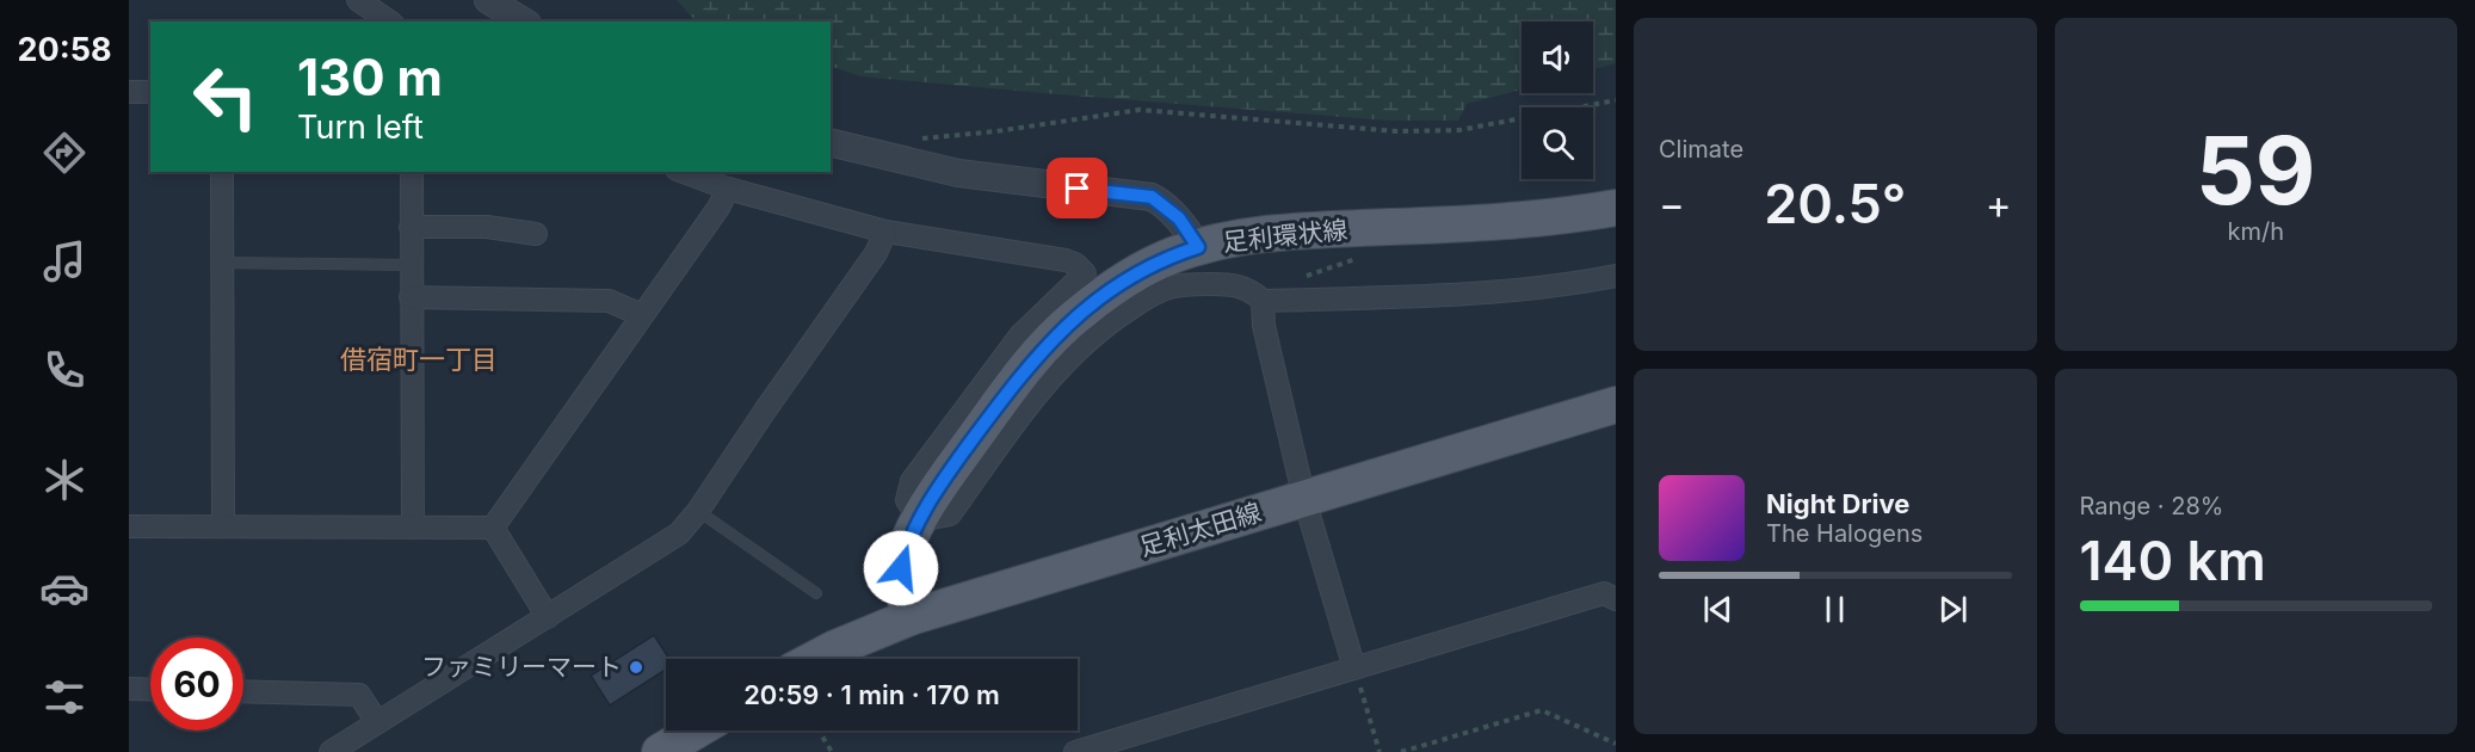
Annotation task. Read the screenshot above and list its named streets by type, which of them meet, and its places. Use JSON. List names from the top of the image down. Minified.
{"streets":{"main road":["足利環状線","足利太田線"]},"crossings":[["足利環状線","足利太田線"]],"districts":["借宿町一丁目"],"places":["ファミリーマート"],"page":{"tabs":"20:58","tile":["Climate",["59","km/h"],["Range · 28%","140 km"]],"turn":["130 m","Turn left"],"heat":["−","20.5°","+"],"song":["Night Drive","The Halogens"],"limit":"60","trip":"20:59 · 1 min · 170 m"}}
